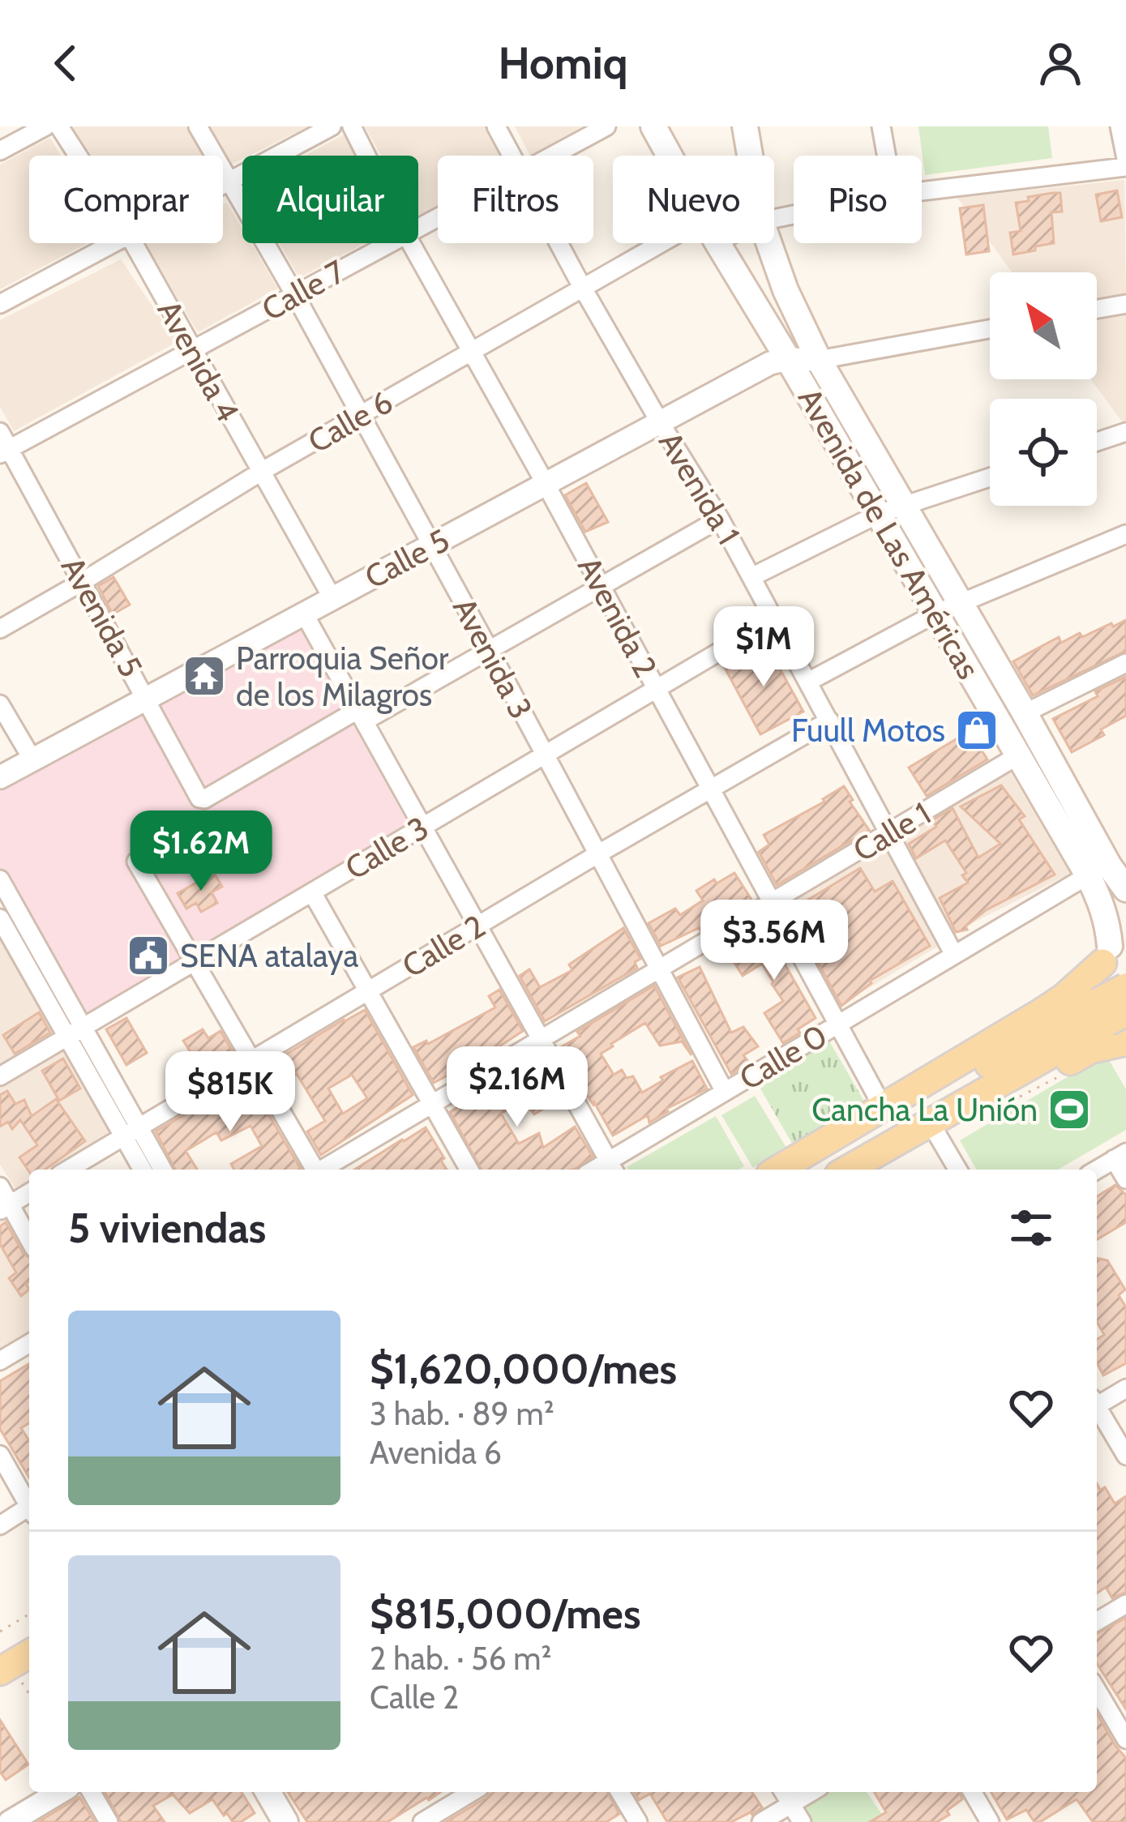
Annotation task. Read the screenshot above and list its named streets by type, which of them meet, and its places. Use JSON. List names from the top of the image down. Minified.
{"streets":{"main road":["Avenida de Las Américas"],"street":["Calle 7","Avenida 4","Calle 6","Avenida 1","Calle 5","Avenida 5","Avenida 2","Avenida 3","Calle 1","Calle 3","Calle 2","Calle 0"]},"crossings":[["Calle 7","Avenida 4"],["Calle 7","Avenida 5"],["Calle 7","Avenida 3"],["Avenida 4","Calle 6"],["Avenida 4","Calle 5"],["Calle 6","Avenida 1"],["Calle 6","Avenida 5"],["Calle 6","Avenida 2"],["Calle 6","Avenida 3"],["Avenida 1","Calle 5"],["Avenida 1","Calle 1"],["Avenida 1","Calle 3"],["Avenida 1","Calle 2"],["Avenida 1","Calle 0"],["Avenida de Las Américas","Calle 5"],["Avenida de Las Américas","Calle 1"],["Calle 5","Avenida 5"],["Calle 5","Avenida 2"],["Calle 5","Avenida 3"],["Avenida 2","Calle 1"],["Avenida 2","Calle 3"],["Avenida 2","Calle 2"],["Avenida 2","Calle 0"],["Avenida 3","Calle 1"],["Avenida 3","Calle 3"],["Avenida 3","Calle 2"],["Avenida 3","Calle 0"]],"places":{"temple":["Parroquia Señor de los Milagros"],"shop":["Fuull Motos"],"public building":["SENA atalaya"],"sports":["Cancha La Unión"]},"north":"top left","page":{"header":"Homiq","chip":["Comprar","Alquilar","Filtros","Nuevo","Piso"],"price":["$1M","$1.62M","$3.56M","$2.16M","$815K"],"heading":"5 viviendas","list":[{"name":"$1,620,000/mes","note":"3 hab. · 89 m² · Avenida 6"},{"name":"$815,000/mes","note":"2 hab. · 56 m² · Calle 2"}]}}
